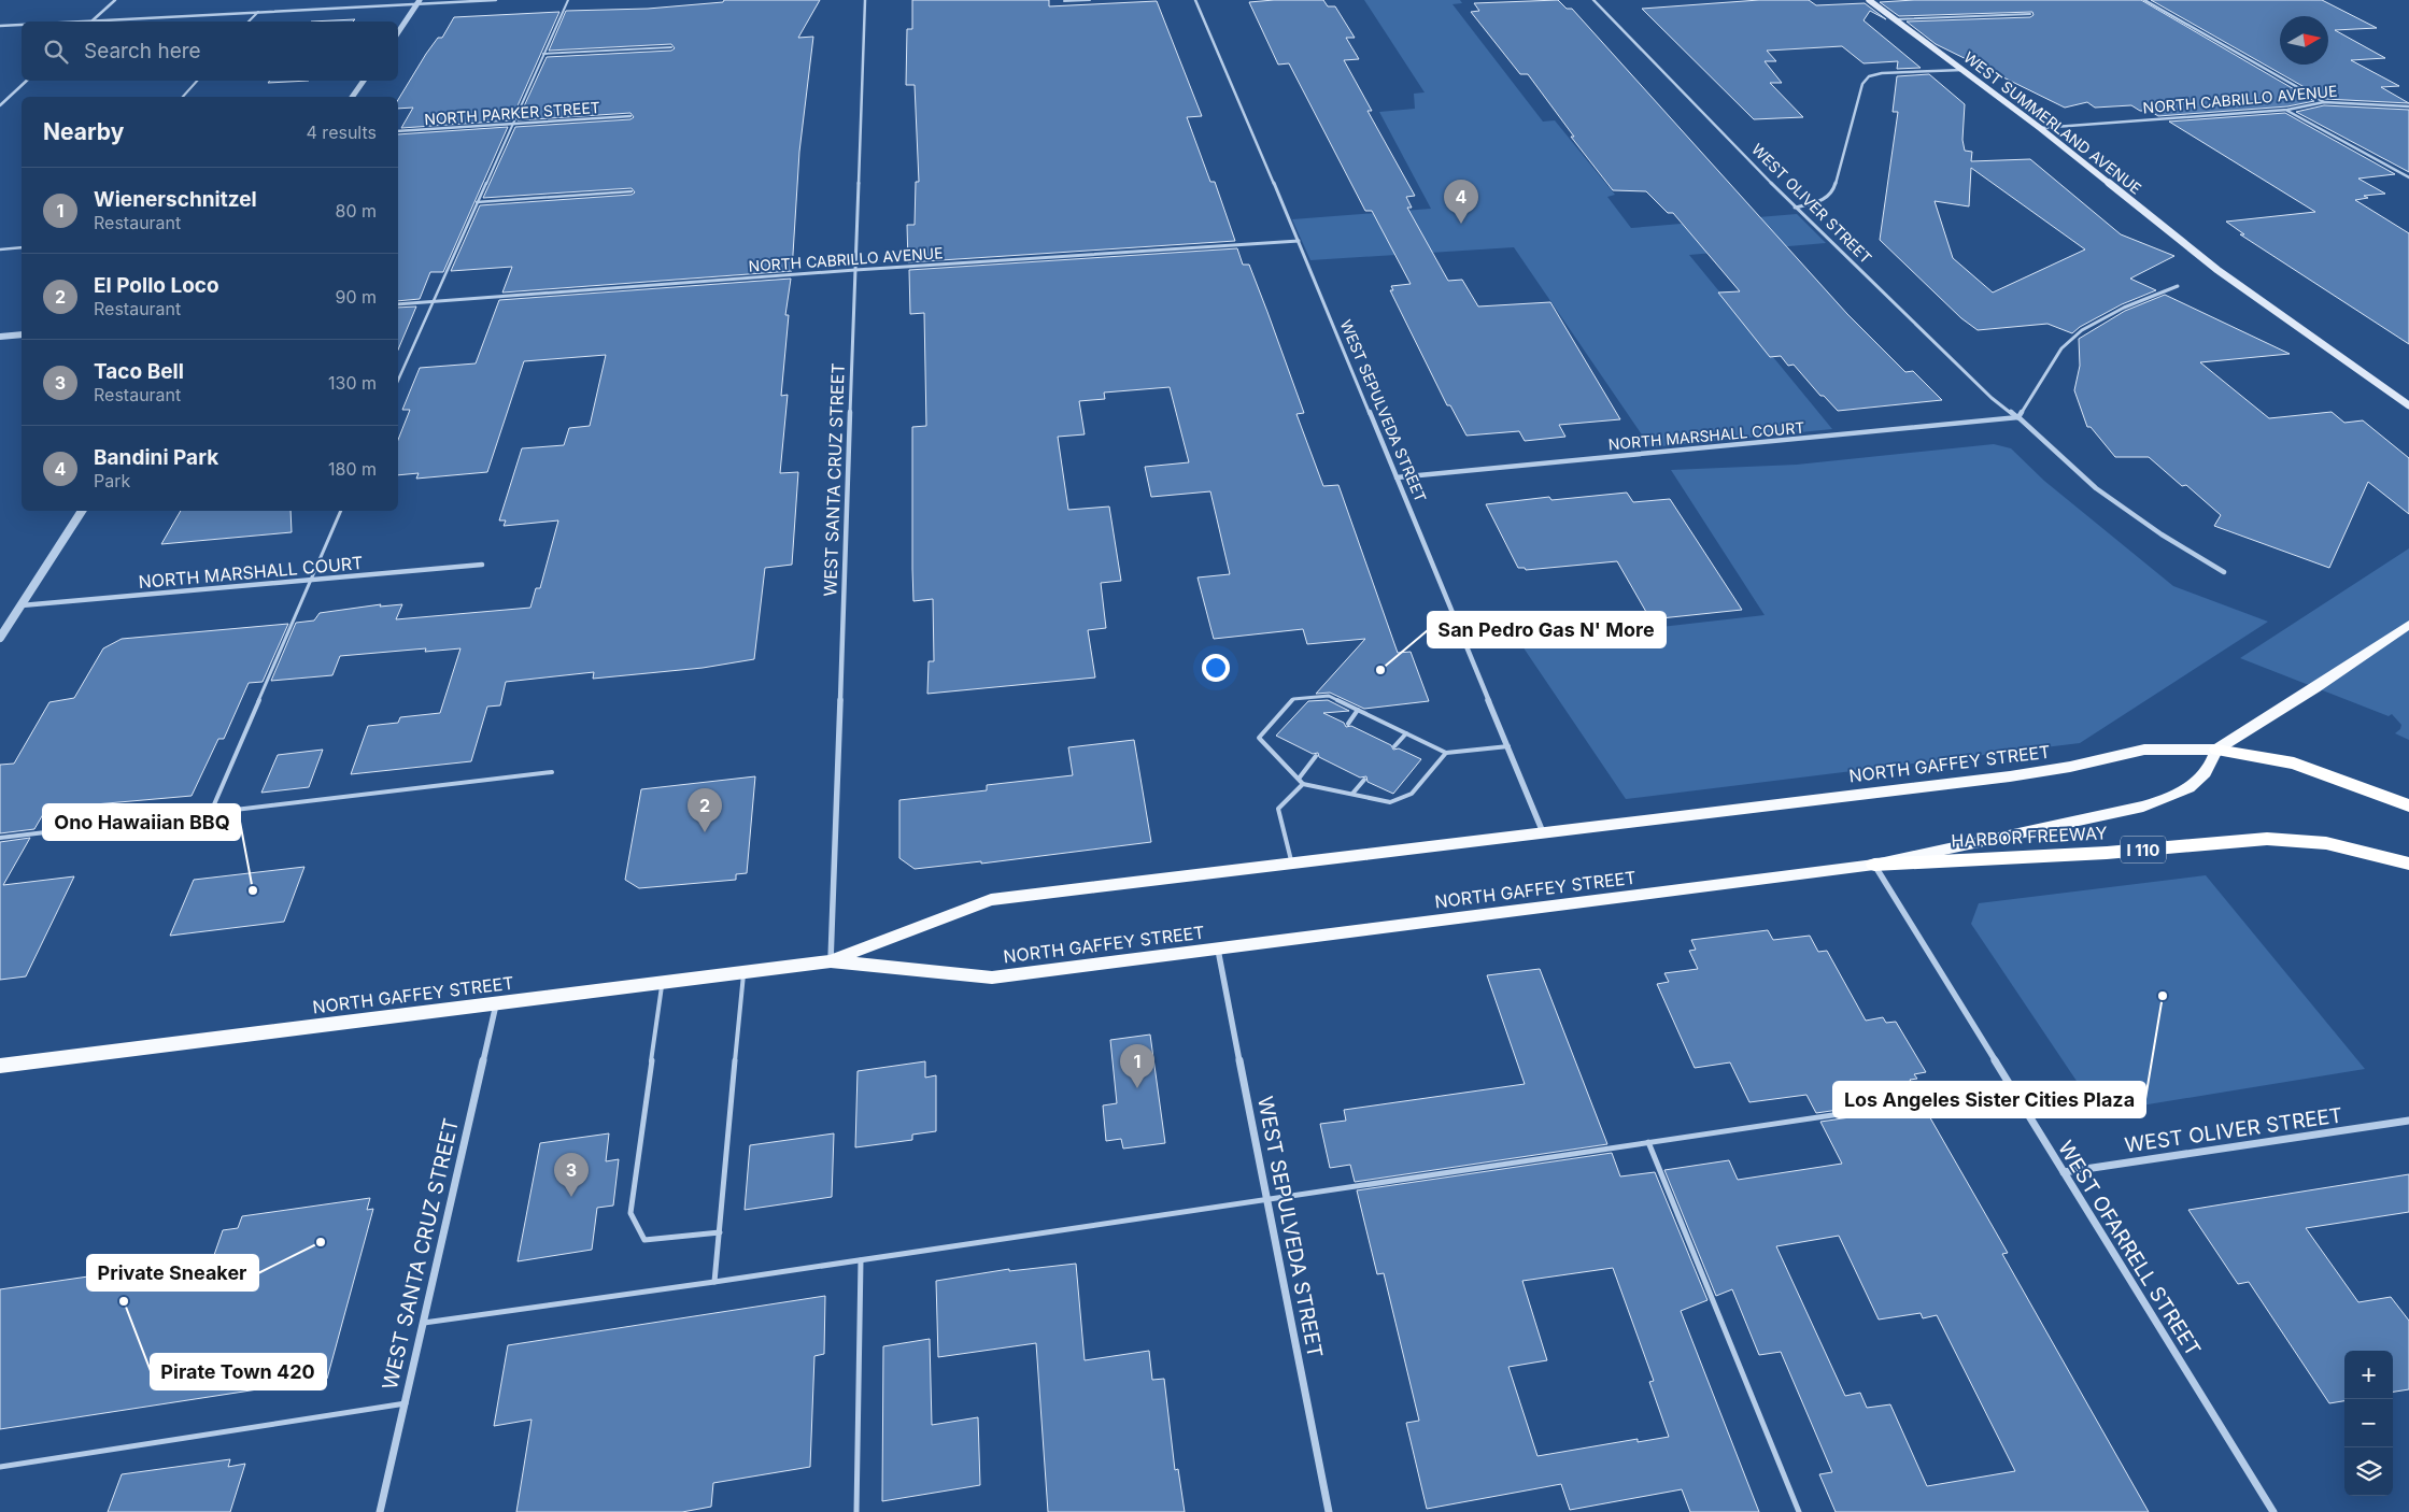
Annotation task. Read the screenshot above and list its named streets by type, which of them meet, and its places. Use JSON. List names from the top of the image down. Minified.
{"streets":{"highway":["HARBOR FREEWAY","I 110"],"main road":["WEST SUMMERLAND AVENUE","NORTH GAFFEY STREET"],"street":["NORTH CABRILLO AVENUE","NORTH PARKER STREET","WEST OLIVER STREET","WEST SEPULVEDA STREET","NORTH MARSHALL COURT","WEST SANTA CRUZ STREET","WEST OFARRELL STREET"]},"crossings":[["NORTH CABRILLO AVENUE","WEST SUMMERLAND AVENUE"],["NORTH CABRILLO AVENUE","WEST SEPULVEDA STREET"],["NORTH CABRILLO AVENUE","WEST SANTA CRUZ STREET"],["WEST OLIVER STREET","NORTH MARSHALL COURT"],["WEST OLIVER STREET","WEST OFARRELL STREET"],["WEST SEPULVEDA STREET","NORTH MARSHALL COURT"],["WEST SEPULVEDA STREET","NORTH GAFFEY STREET"],["WEST SANTA CRUZ STREET","NORTH GAFFEY STREET"],["NORTH GAFFEY STREET","HARBOR FREEWAY"],["NORTH GAFFEY STREET","WEST OFARRELL STREET"],["HARBOR FREEWAY","WEST OFARRELL STREET"]],"places":["San Pedro Gas N' More","Ono Hawaiian BBQ","Los Angeles Sister Cities Plaza","Private Sneaker","Pirate Town 420"],"north":"right","page":{"search":"Search here","heading":["Nearby","4 results"],"list":[{"mark":"1","name":"Wienerschnitzel","note":"Restaurant","value":"80 m"},{"mark":"2","name":"El Pollo Loco","note":"Restaurant","value":"90 m"},{"mark":"3","name":"Taco Bell","note":"Restaurant","value":"130 m"},{"mark":"4","name":"Bandini Park","note":"Park","value":"180 m"}],"pins":["4","2","1","3"],"map_buttons":["+","−"]}}
